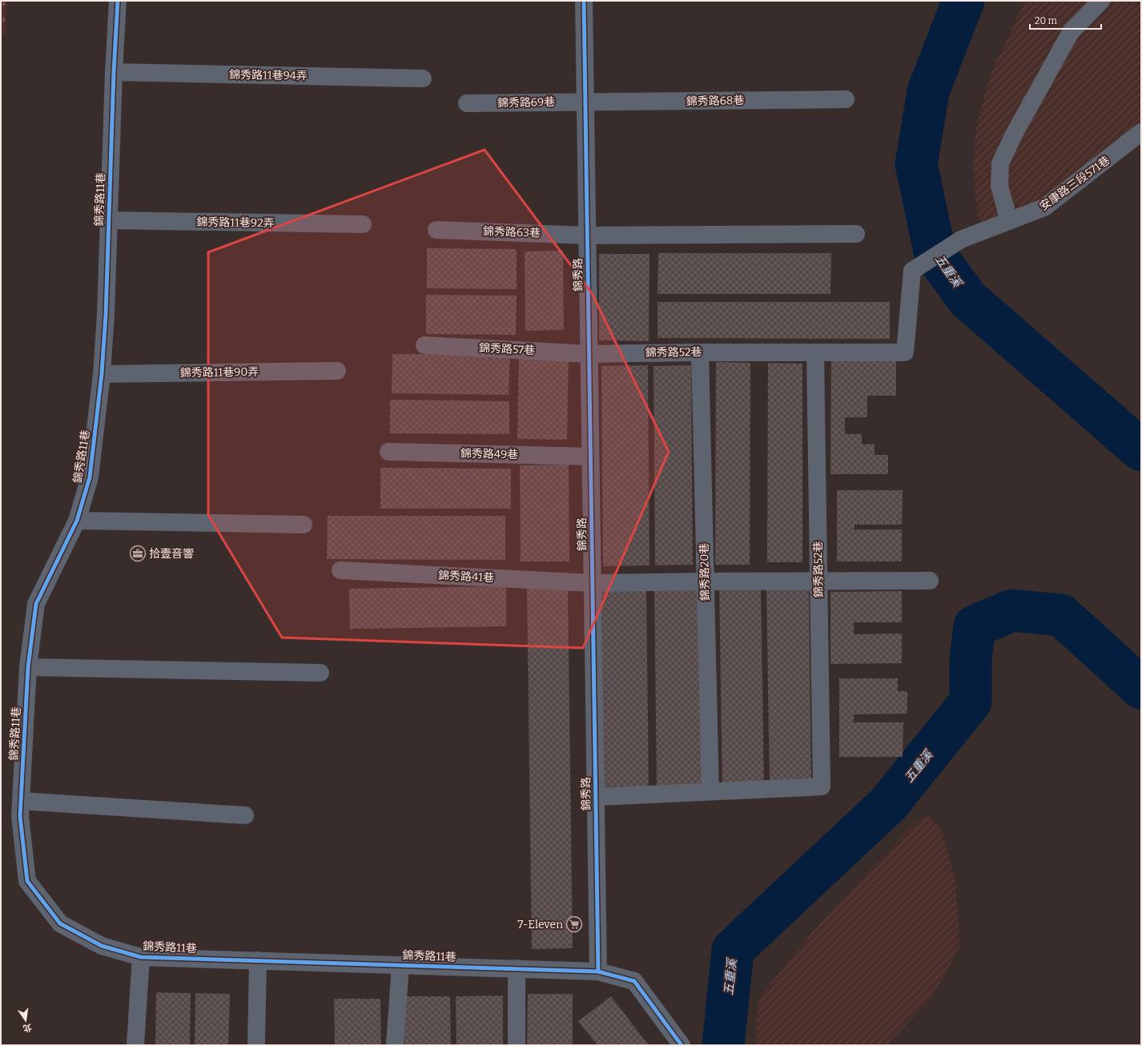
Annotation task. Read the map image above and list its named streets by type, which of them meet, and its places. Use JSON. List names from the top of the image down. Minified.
{"streets":{"street":["錦秀路11巷94弄","錦秀路68巷","錦秀路69巷","安康路三段571巷","錦秀路11巷","錦秀路11巷92弄","錦秀路63巷","錦秀路","錦秀路57巷","錦秀路52巷","錦秀路11巷90弄","錦秀路49巷","錦秀路20巷","錦秀路41巷"]},"crossings":[["錦秀路11巷94弄","錦秀路11巷"],["錦秀路68巷","錦秀路69巷"],["錦秀路68巷","錦秀路"],["錦秀路69巷","錦秀路"],["安康路三段571巷","錦秀路52巷"],["錦秀路11巷","錦秀路11巷92弄"],["錦秀路11巷","錦秀路"],["錦秀路11巷","錦秀路11巷90弄"],["錦秀路63巷","錦秀路"],["錦秀路","錦秀路57巷"],["錦秀路","錦秀路52巷"],["錦秀路","錦秀路49巷"],["錦秀路","錦秀路41巷"],["錦秀路57巷","錦秀路52巷"],["錦秀路52巷","錦秀路20巷"],["錦秀路52巷","錦秀路41巷"],["錦秀路20巷","錦秀路41巷"]],"water":["五重溪"],"places":{"office":["拾壹音響"],"supermarket":["7-Eleven"]},"scale_bar":"20 m","north":"bottom"}
